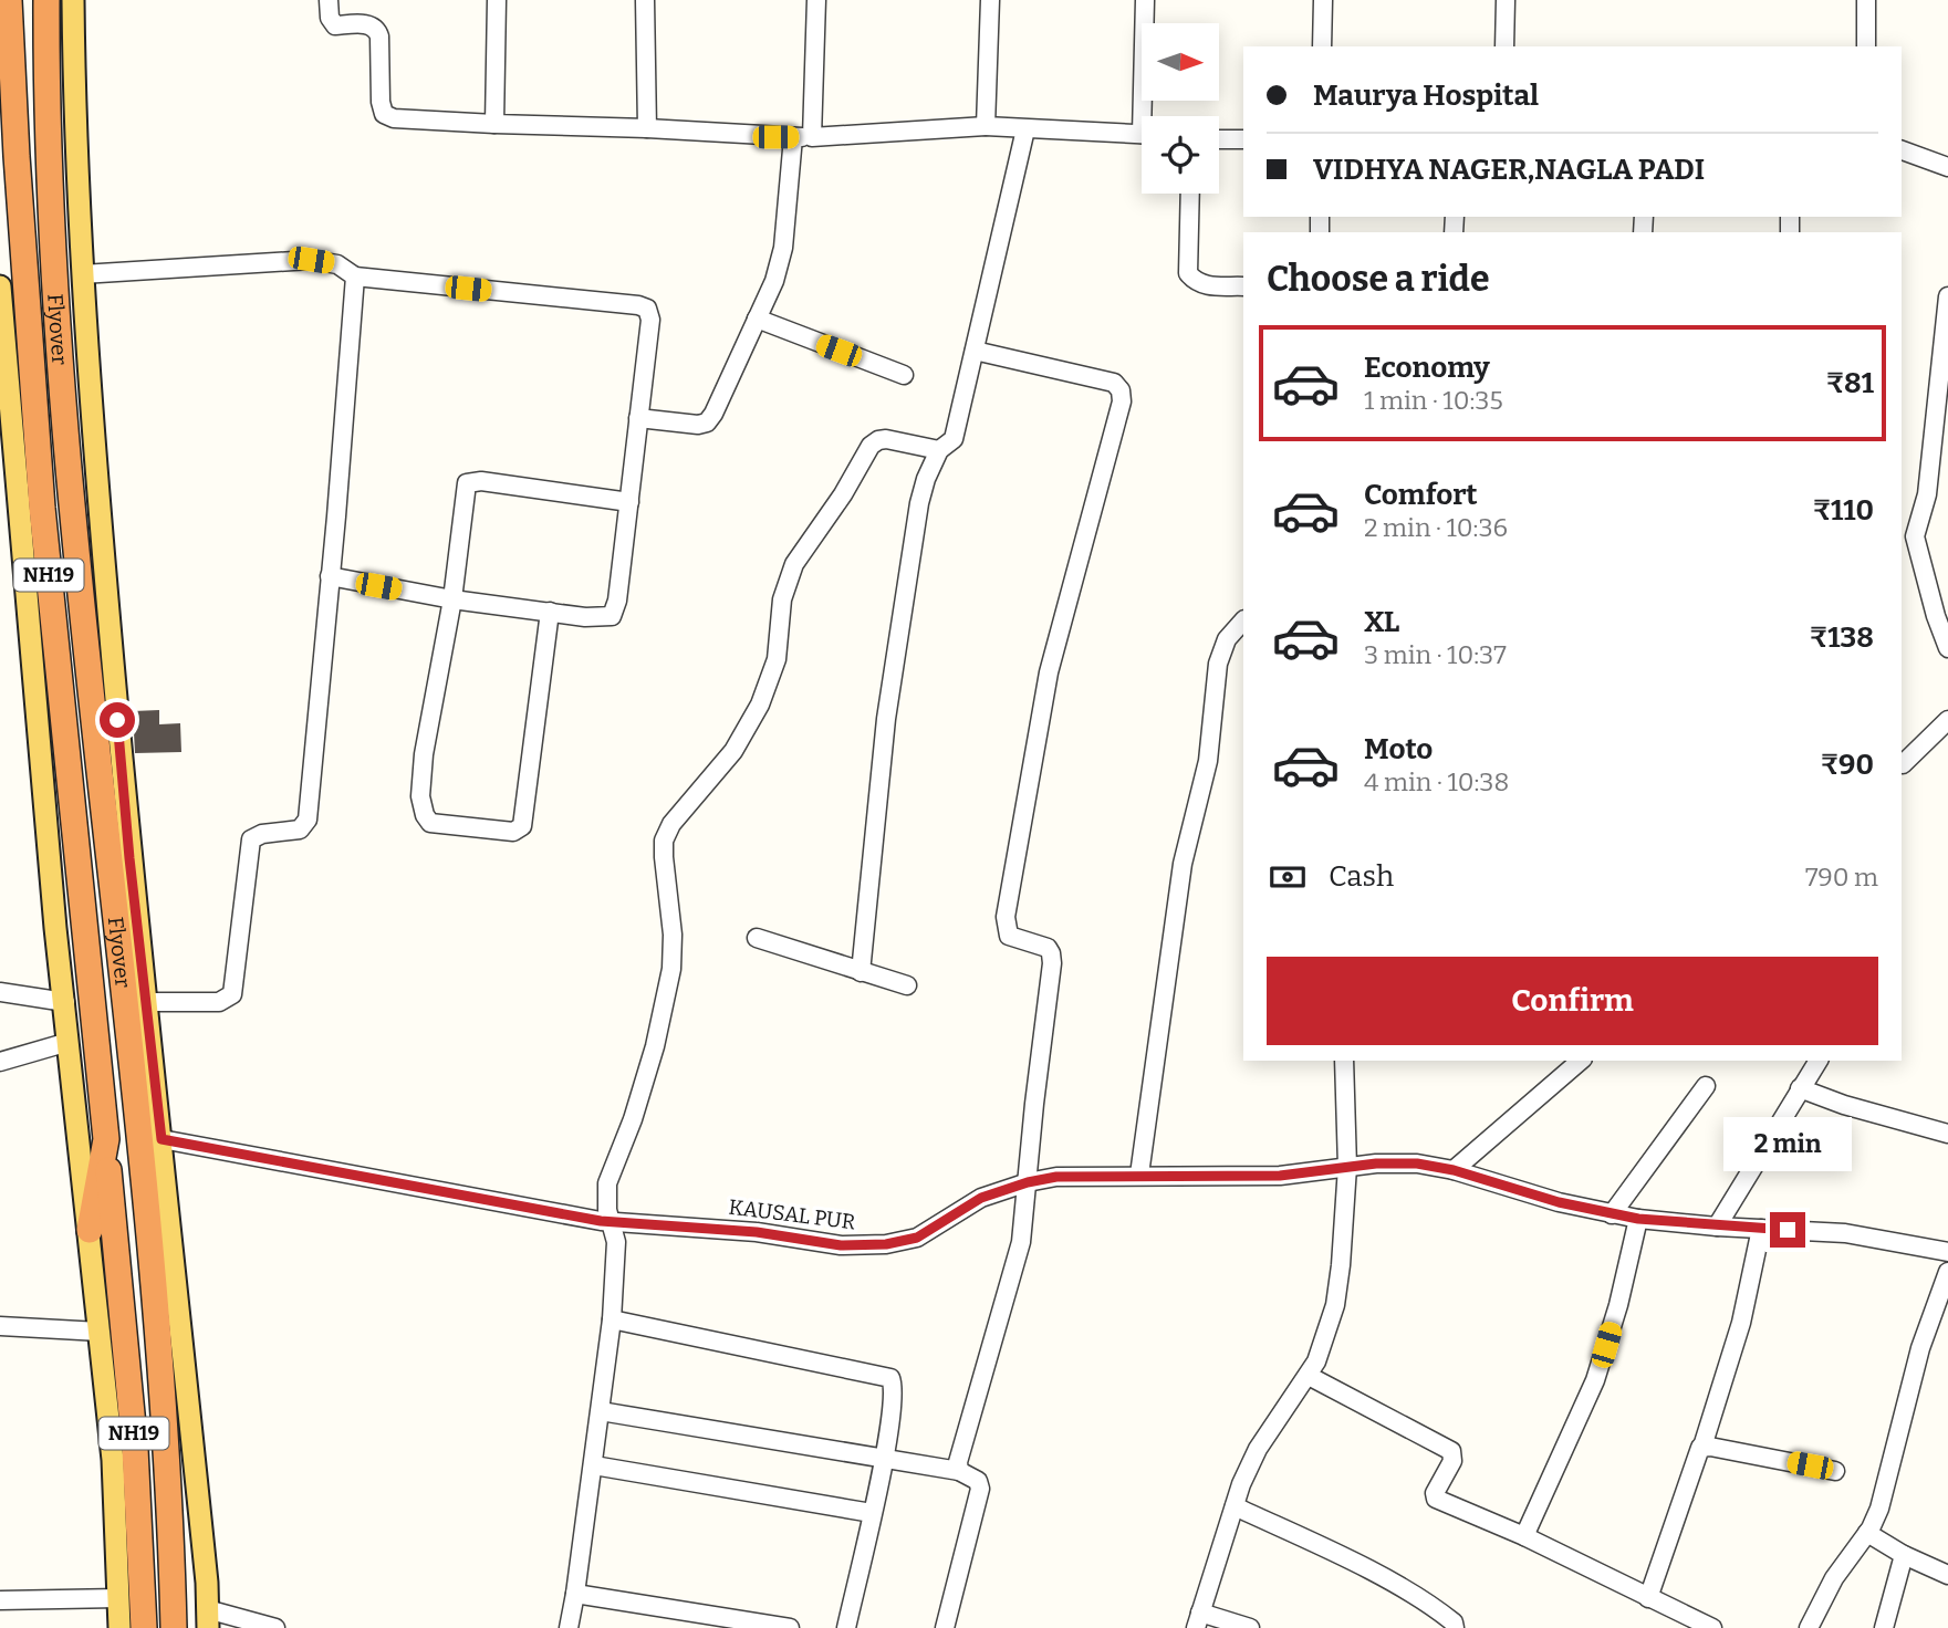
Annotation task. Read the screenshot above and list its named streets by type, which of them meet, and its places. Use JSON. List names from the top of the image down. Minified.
{"streets":{"highway":["Flyover","NH19"],"street":["KAUSAL PUR"]},"north":"right","page":{"banner":["Maurya Hospital","VIDHYA NAGER,NAGLA PADI"],"heading":"Choose a ride","list":[{"name":"Economy","note":"1 min · 10:35","value":"₹81"},{"name":"Comfort","note":"2 min · 10:36","value":"₹110"},{"name":"XL","note":"3 min · 10:37","value":"₹138"},{"name":"Moto","note":"4 min · 10:38","value":"₹90"}],"pay":["Cash","790 m"],"buttons":"Confirm","bubble":"2 min"}}
